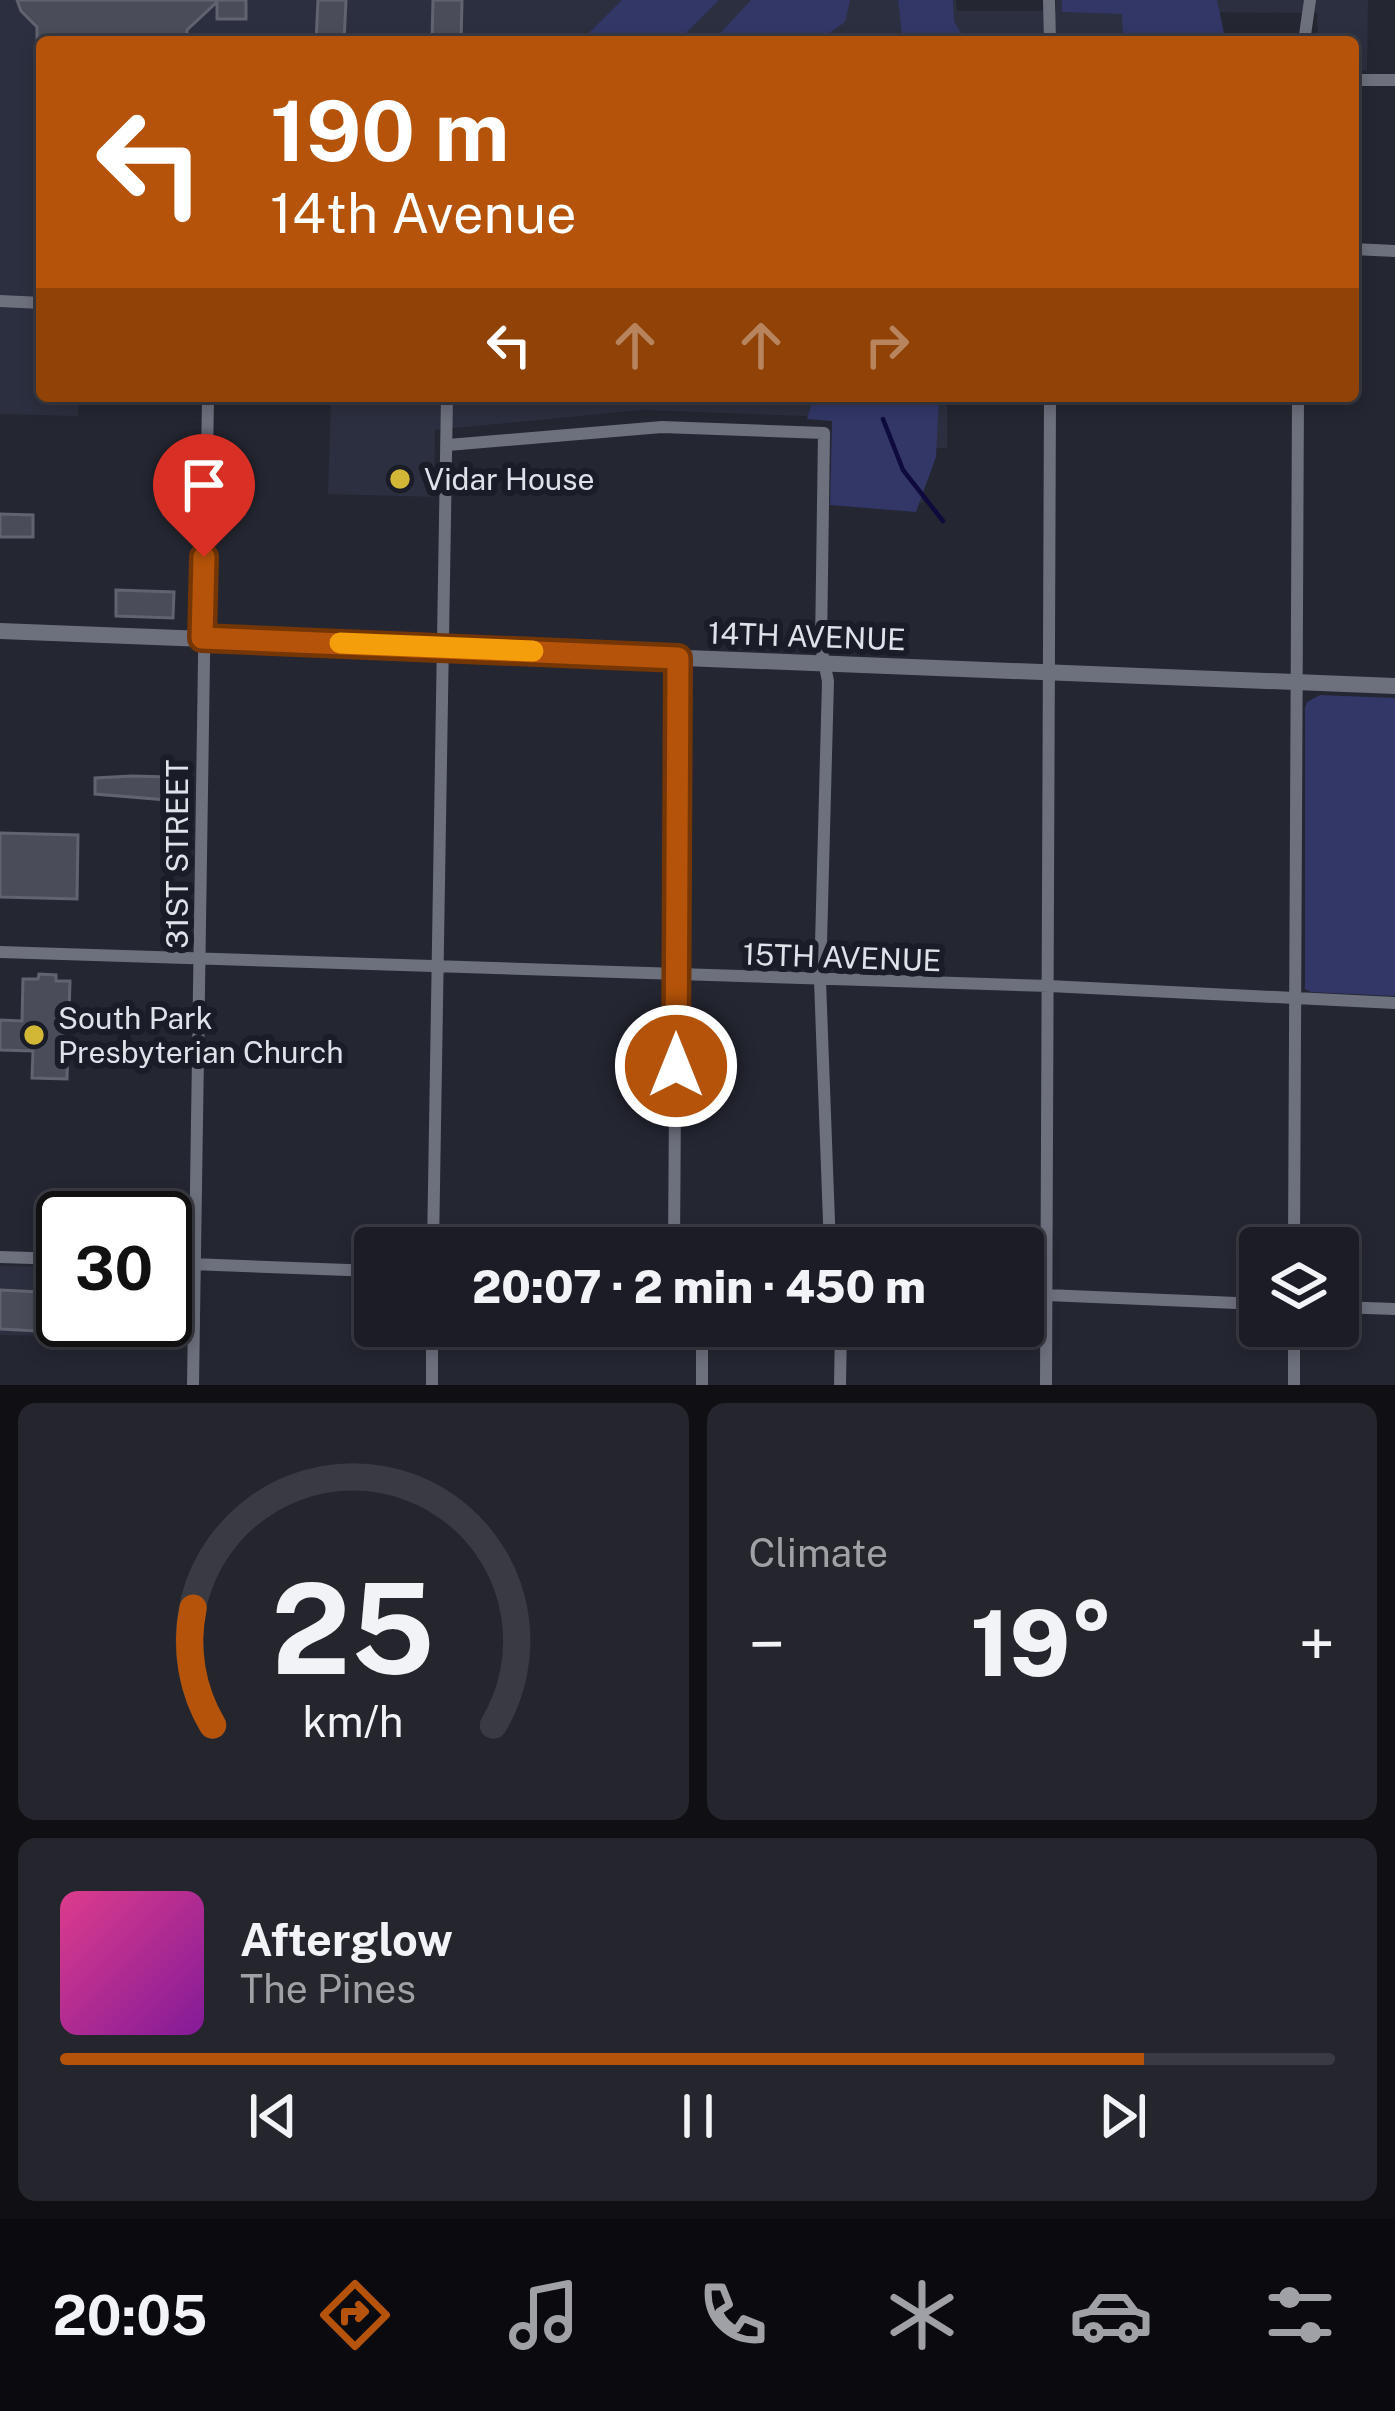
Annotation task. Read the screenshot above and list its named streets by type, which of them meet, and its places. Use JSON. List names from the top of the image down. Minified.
{"streets":{"street":["14TH AVENUE","31ST STREET","15TH AVENUE"]},"crossings":[["14TH AVENUE","31ST STREET"],["31ST STREET","15TH AVENUE"]],"places":["Vidar House","South Park Presbyterian Church"],"page":{"turn":["190 m","14th Avenue"],"limit":"30","trip":"20:07 · 2 min · 450 m","tile":"Climate","heat":["−","19°","+"],"song":["Afterglow","The Pines"],"tabs":"20:05","gauge":["25","km/h"]}}
